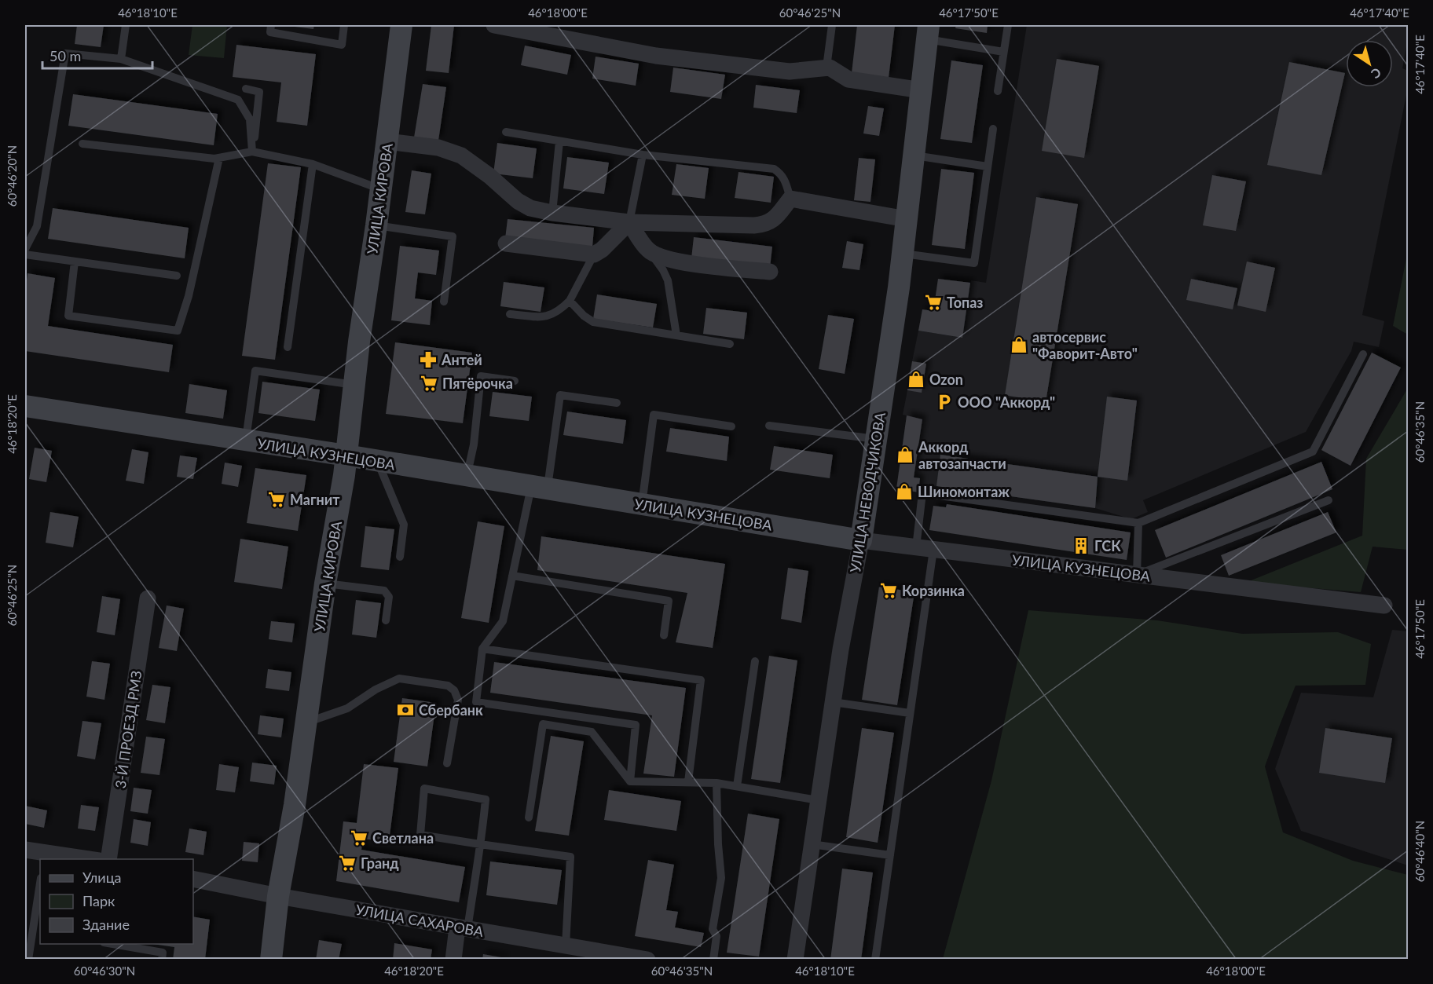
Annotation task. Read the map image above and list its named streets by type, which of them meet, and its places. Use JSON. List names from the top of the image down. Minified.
{"streets":{"main road":["УЛИЦА КИРОВА","УЛИЦА КУЗНЕЦОВА","УЛИЦА НЕВОДЧИКОВА"],"street":["3-Й ПРОЕЗД РМЗ","УЛИЦА САХАРОВА"]},"crossings":[["УЛИЦА КИРОВА","УЛИЦА КУЗНЕЦОВА"],["УЛИЦА КИРОВА","УЛИЦА САХАРОВА"],["УЛИЦА КУЗНЕЦОВА","УЛИЦА НЕВОДЧИКОВА"]],"places":{"supermarket":["Топаз","Пятёрочка","Магнит","Корзинка","Светлана","Гранд"],"shop":["автосервис \"Фаворит-Авто\"","Ozon","Аккорд автозапчасти","Шиномонтаж"],"pharmacy":["Антей"],"parking":["ООО \"Аккорд\""],"building":["ГСК"],"bank":["Сбербанк"]},"legend":["Улица","Парк","Здание"],"scale_bar":"50 m","north":"bottom right","coordinates":["46°18'10\"E","46°18'00\"E","60°46'25\"N","46°17'50\"E","46°17'40\"E","60°46'20\"N","46°18'20\"E","60°46'35\"N","60°46'40\"N","60°46'30\"N"]}
